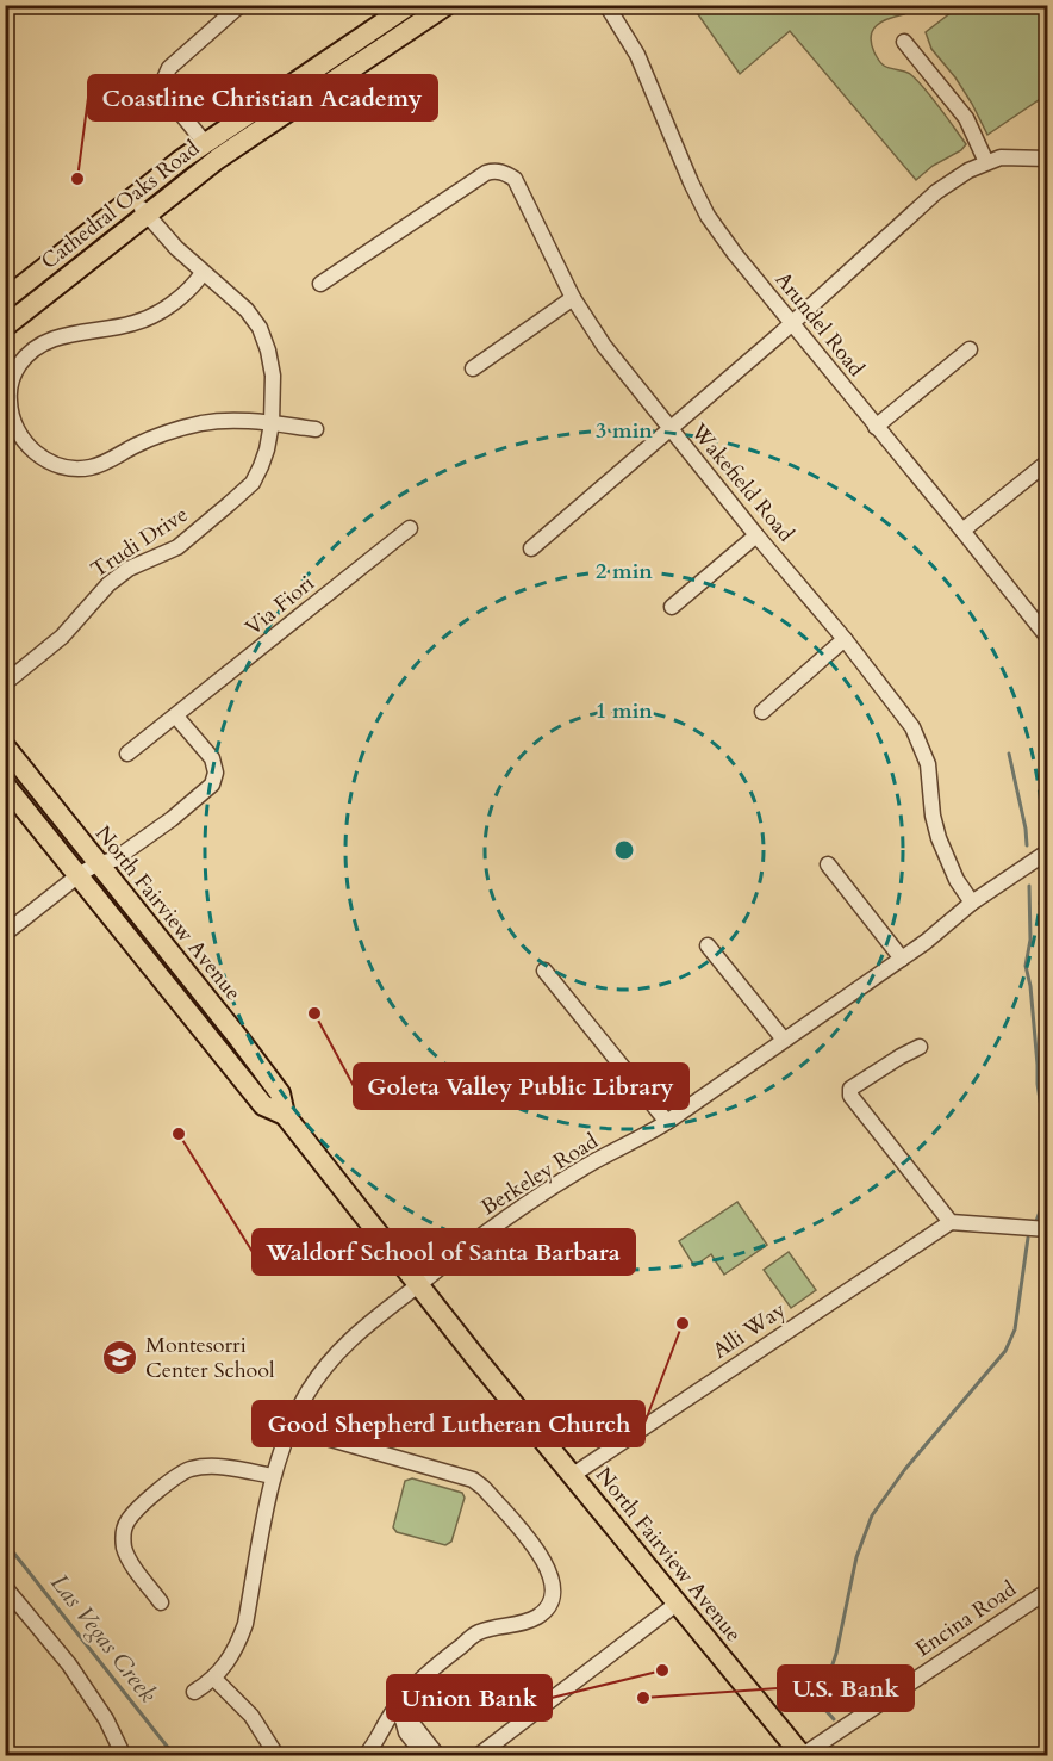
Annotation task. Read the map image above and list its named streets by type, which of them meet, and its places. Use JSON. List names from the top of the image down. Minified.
{"streets":{"main road":["Cathedral Oaks Road","North Fairview Avenue"],"street":["Arundel Road","Wakefield Road","Trudi Drive","Via Fiori","Berkeley Road","Alli Way","Encina Road"]},"crossings":[["Cathedral Oaks Road","Trudi Drive"],["Wakefield Road","Berkeley Road"],["North Fairview Avenue","Berkeley Road"],["North Fairview Avenue","Alli Way"],["North Fairview Avenue","Encina Road"]],"water":["Las Vegas Creek"],"places":{"other":["Coastline Christian Academy","Goleta Valley Public Library","Waldorf School of Santa Barbara","Good Shepherd Lutheran Church","Union Bank","U.S. Bank"],"school or university":["Montesorri Center School"]},"rings":["3 min","2 min","1 min"]}
